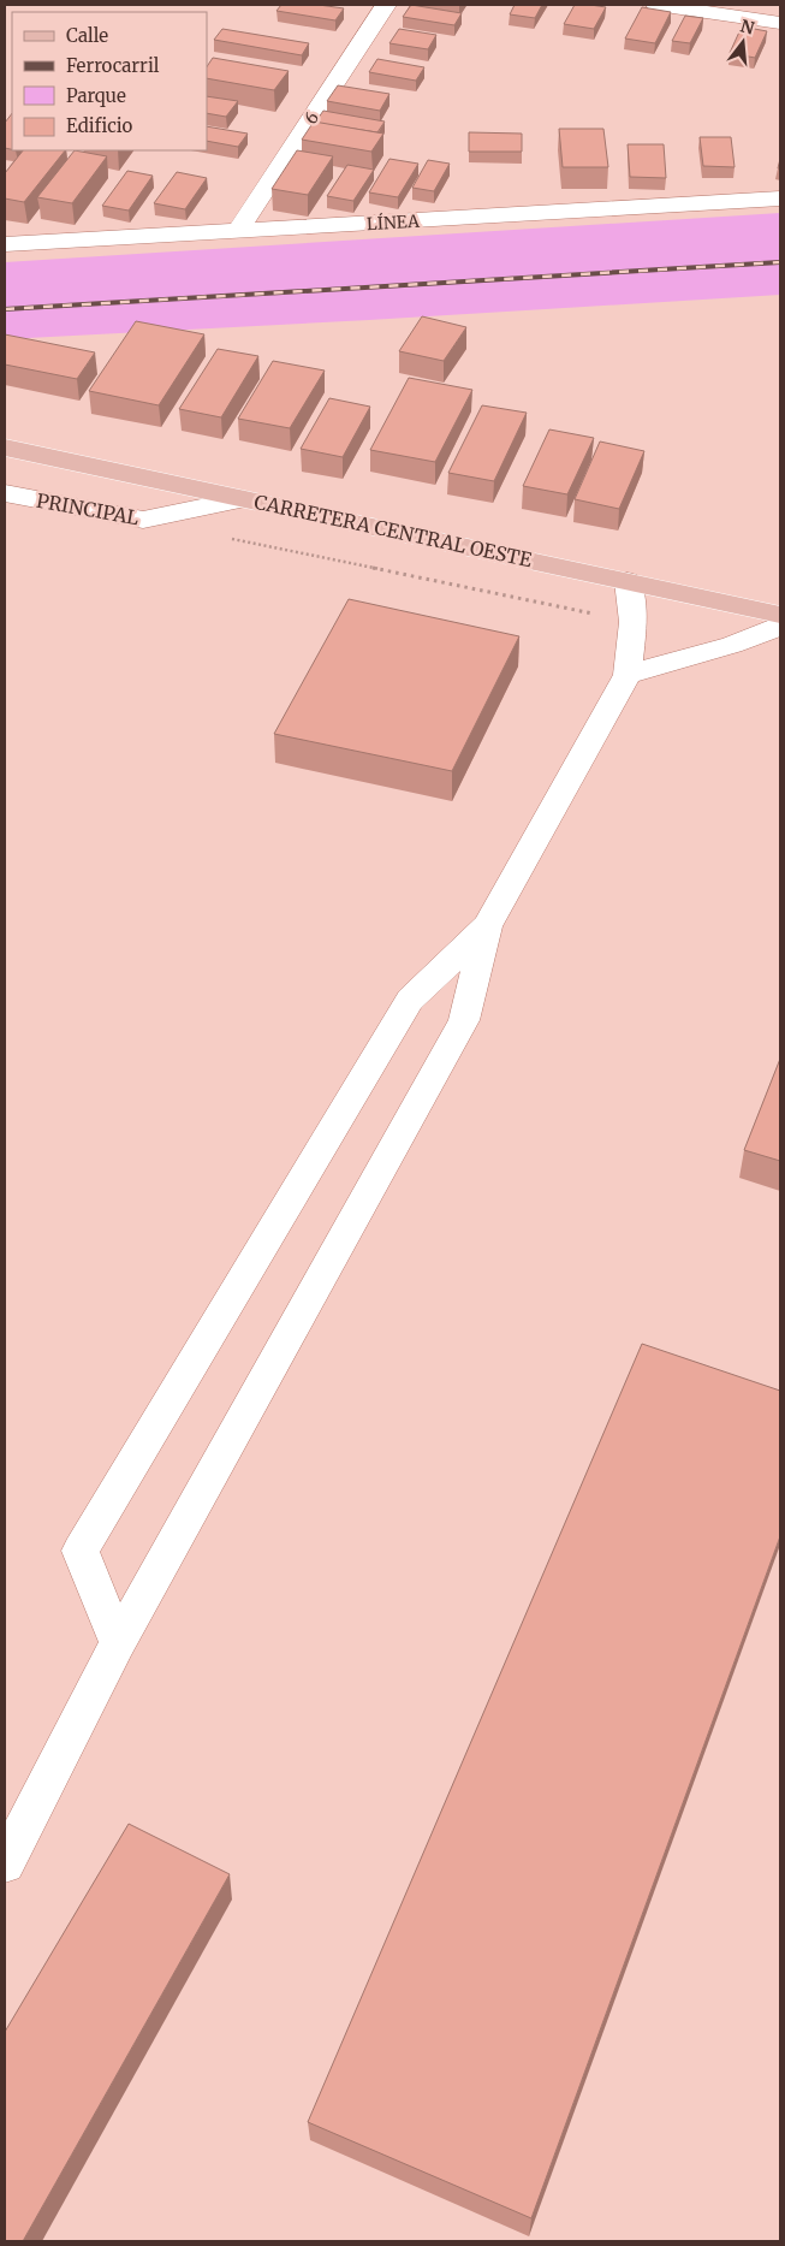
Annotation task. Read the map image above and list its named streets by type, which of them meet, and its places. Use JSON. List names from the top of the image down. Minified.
{"streets":{"main road":["CARRETERA CENTRAL OESTE"],"street":["6","LÍNEA","PRINCIPAL"]},"crossings":[["6","LÍNEA"],["PRINCIPAL","CARRETERA CENTRAL OESTE"]],"legend":["Calle","Ferrocarril","Parque","Edificio"],"north":"top"}
